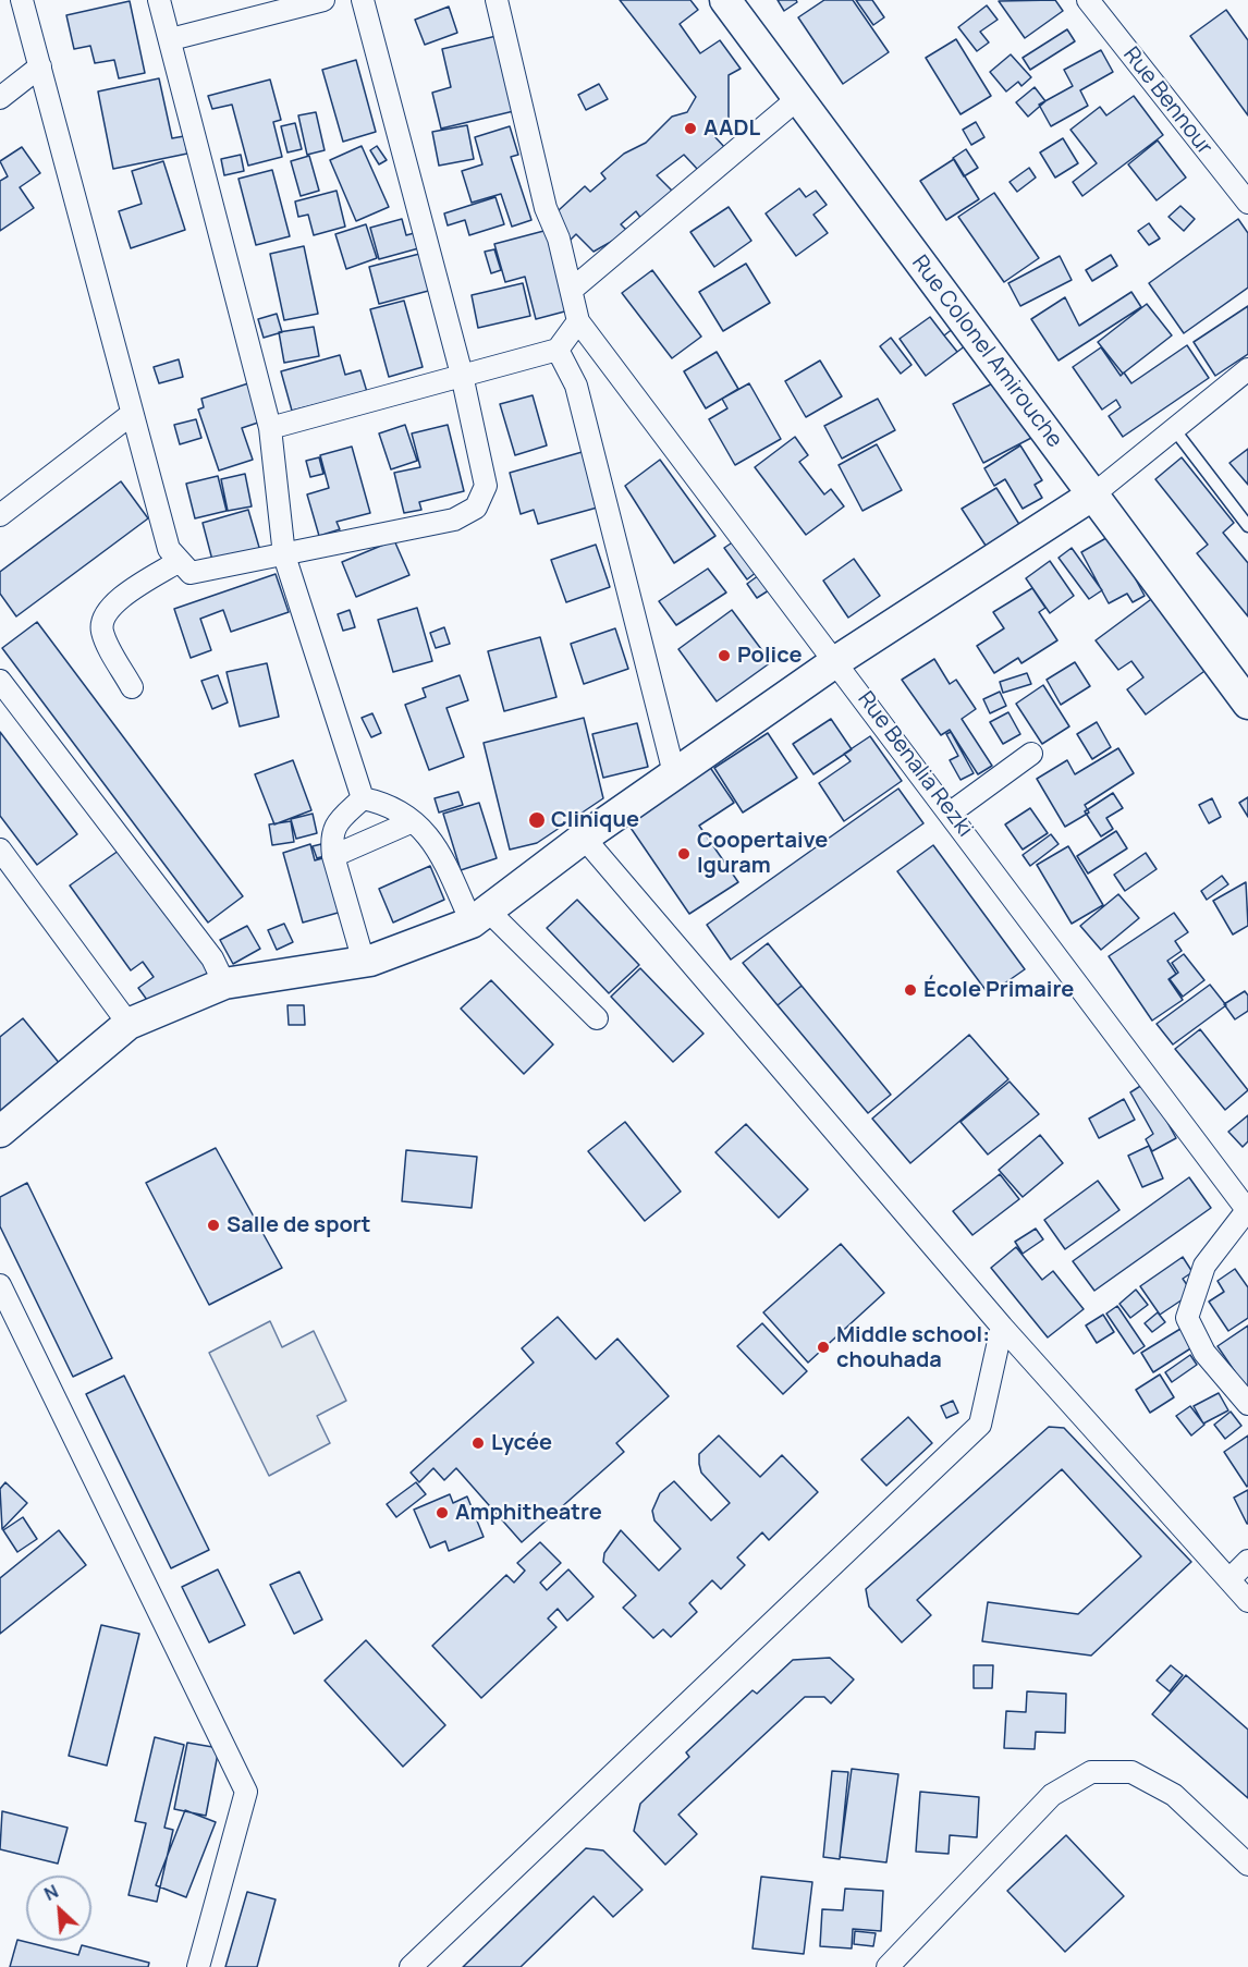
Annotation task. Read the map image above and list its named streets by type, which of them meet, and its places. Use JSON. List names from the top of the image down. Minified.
{"streets":{"main road":["Rue Colonel Amirouche"],"street":["Rue Bennour","Rue Benalia Rezki"]},"places":["AADL","Police","Clinique","Coopertaive Iguram","École Primaire","Salle de sport","Middle school: chouhada","Lycée","Amphitheatre"],"north":"top left"}
